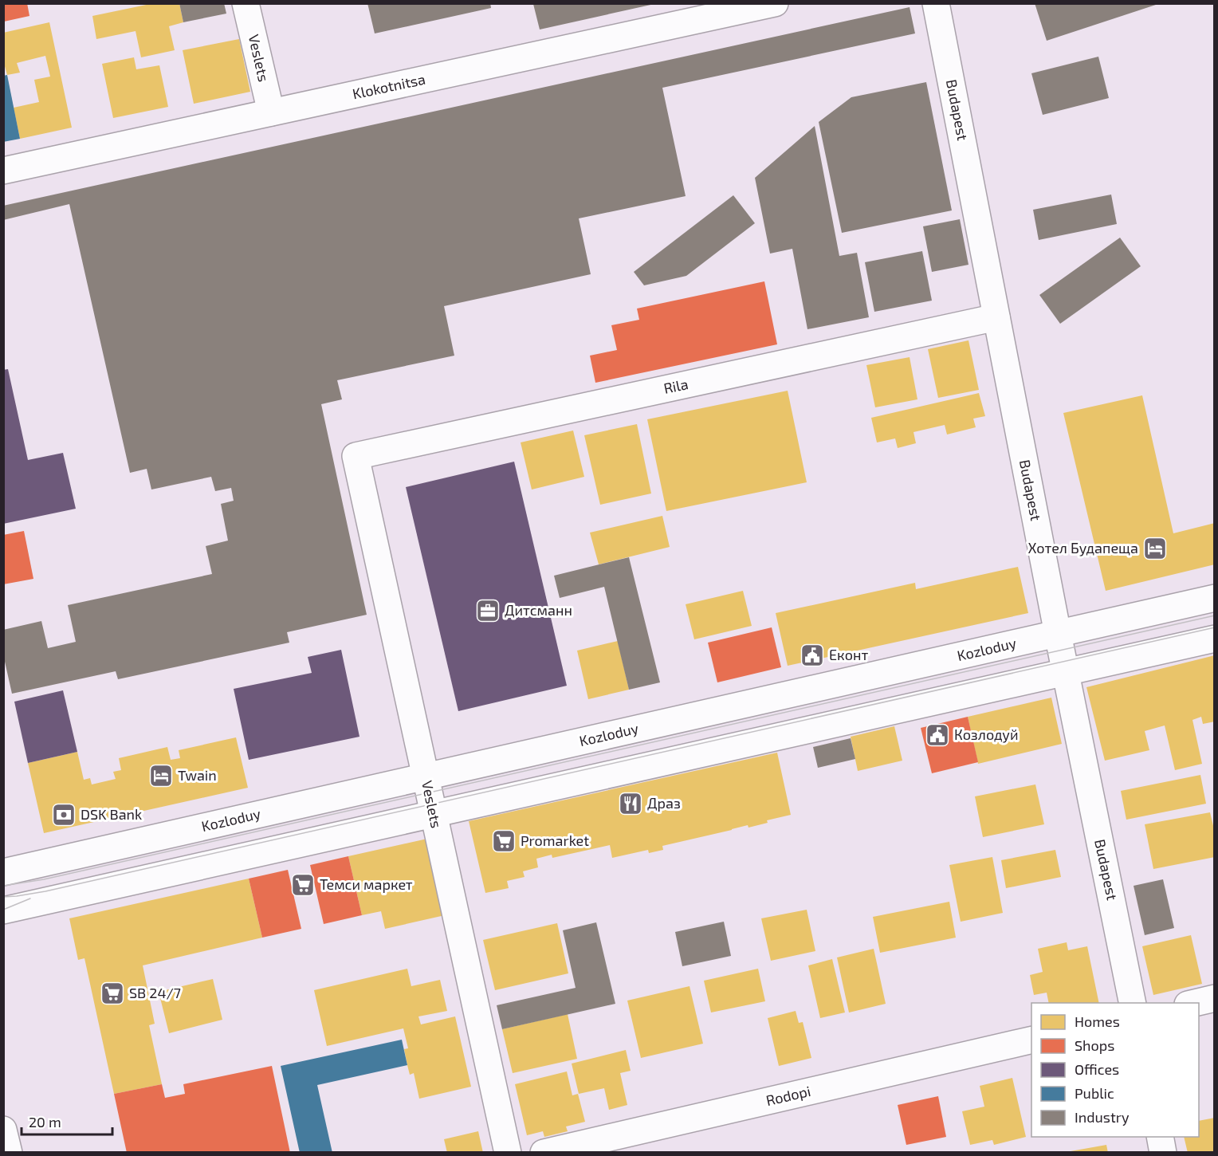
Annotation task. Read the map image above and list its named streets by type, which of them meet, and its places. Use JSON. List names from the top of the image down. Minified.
{"streets":{"street":["Veslets","Klokotnitsa","Budapest","Rila","Kozloduy","Rodopi"]},"crossings":[["Veslets","Klokotnitsa"],["Veslets","Rila"],["Veslets","Kozloduy"],["Budapest","Rila"],["Budapest","Kozloduy"]],"places":{"hotel":["Хотел Будапеща","Twain"],"office":["Дитсманн"],"public building":["Еконт","Козлодуй"],"restaurant":["Драз"],"bank":["DSK Bank"],"supermarket":["Promarket","Темси маркет","SB 24/7"]},"legend":["Homes","Shops","Offices","Public","Industry"],"scale_bar":"20 m"}
